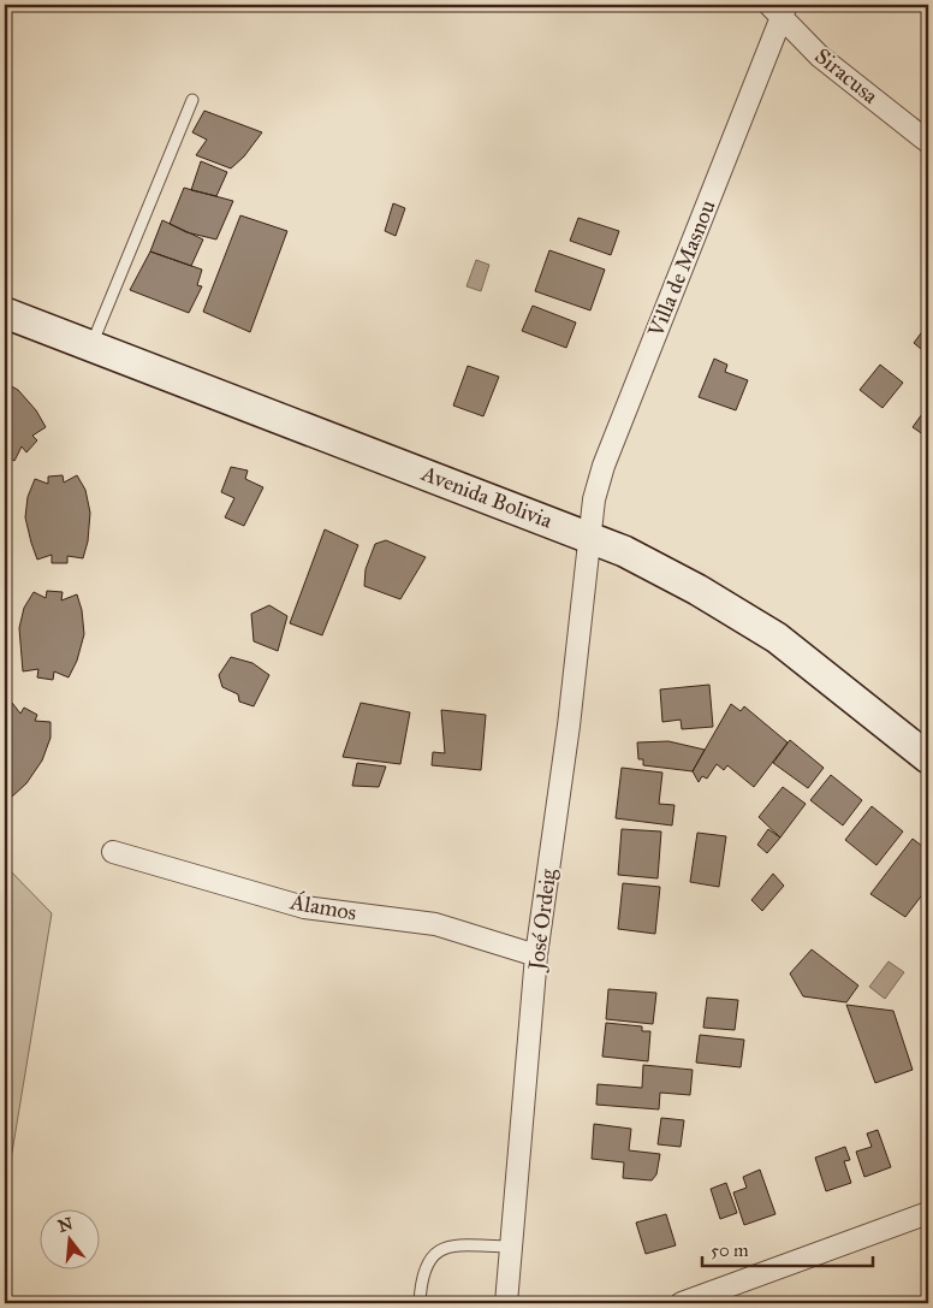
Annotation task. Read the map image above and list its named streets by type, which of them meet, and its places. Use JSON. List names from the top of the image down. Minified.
{"streets":{"street":["Siracusa","Villa de Masnou","Avenida Bolivia","Álamos","José Ordeig"]},"crossings":[["Siracusa","Villa de Masnou"],["Villa de Masnou","Avenida Bolivia"],["Villa de Masnou","José Ordeig"],["Avenida Bolivia","José Ordeig"],["Álamos","José Ordeig"]],"scale_bar":"50 m","north":"top"}
